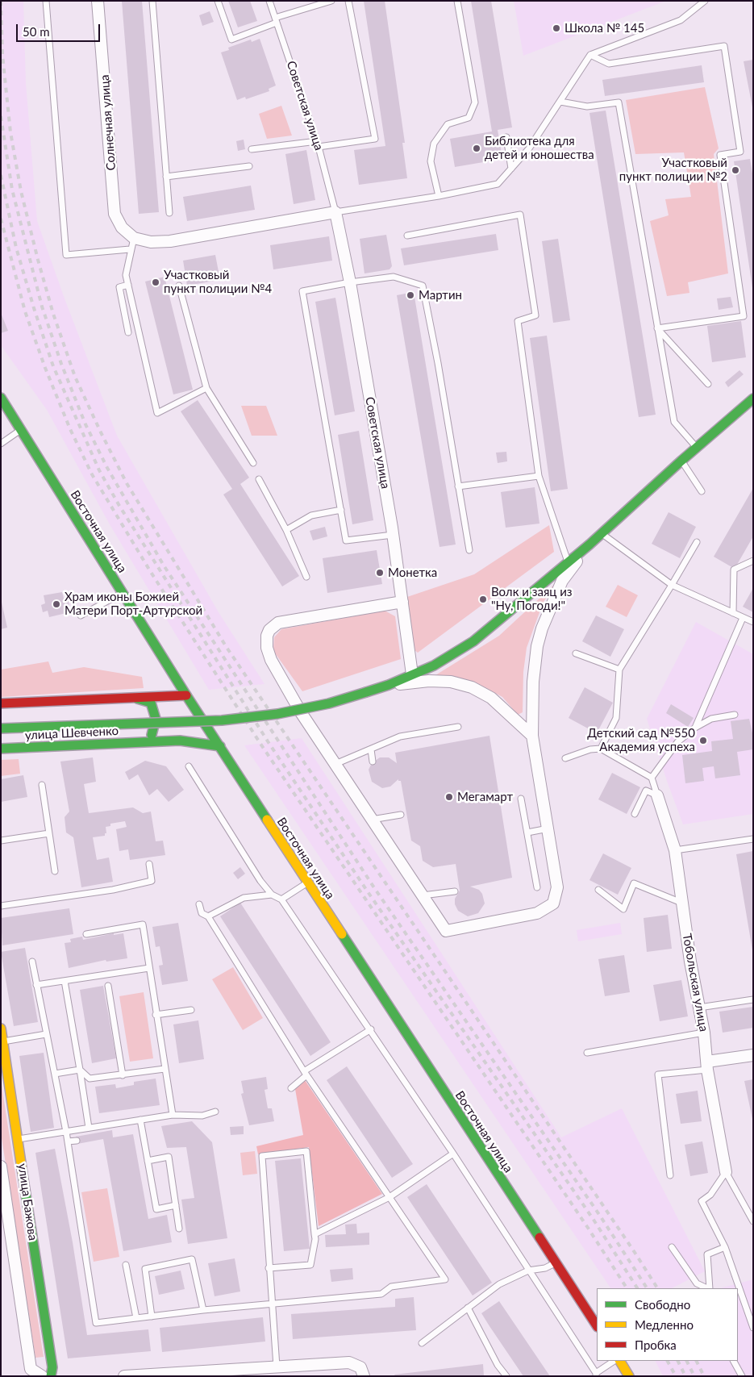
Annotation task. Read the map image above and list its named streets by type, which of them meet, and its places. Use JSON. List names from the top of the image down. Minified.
{"streets":{"main road":["Восточная улица","улица Шевченко","улица Бажова"],"street":["Советская улица","Солнечная улица","Тобольская улица"]},"crossings":[["Восточная улица","улица Шевченко"]],"places":["Школа № 145","Библиотека для детей и юношества","Участковый пункт полиции №2","Участковый пункт полиции №4","Мартин","Монетка","Волк и заяц из \"Ну, Погоди!\"","Храм иконы Божией Матери Порт-Артурской","Детский сад №550 Академия успеха","Мегамарт"],"legend":["Свободно","Медленно","Пробка"],"scale_bar":"50 m"}
